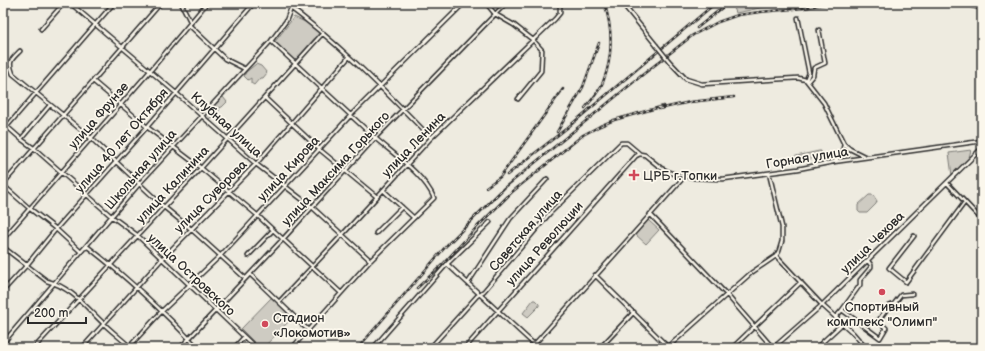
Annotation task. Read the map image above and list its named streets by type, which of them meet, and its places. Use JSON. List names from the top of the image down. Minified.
{"streets":{"street":["улица Фрунзе","Клубная улица","улица 40 лет Октября","улица Ленина","Горная улица","улица Кирова","улица Максима Горького","Школьная улица","улица Калинина","улица Суворова","Советская улица","улица Чехова","улица Революции","улица Островского"]},"crossings":[["улица Фрунзе","Клубная улица"],["улица Фрунзе","улица Островского"],["Клубная улица","улица 40 лет Октября"],["Клубная улица","улица Ленина"],["Клубная улица","улица Кирова"],["Клубная улица","улица Максима Горького"],["Клубная улица","Школьная улица"],["Клубная улица","улица Калинина"],["Клубная улица","улица Суворова"],["улица 40 лет Октября","улица Островского"],["Горная улица","Советская улица"],["Горная улица","улица Революции"],["улица Кирова","улица Островского"],["улица Максима Горького","улица Островского"],["Школьная улица","улица Островского"],["улица Калинина","улица Островского"],["улица Суворова","улица Островского"],["Советская улица","улица Революции"]],"places":{"health":["ЦРБ г.Топки"],"other":["Спортивный комплекс \"Олимп\"","Стадион «Локомотив»"]},"scale_bar":"200 m"}
